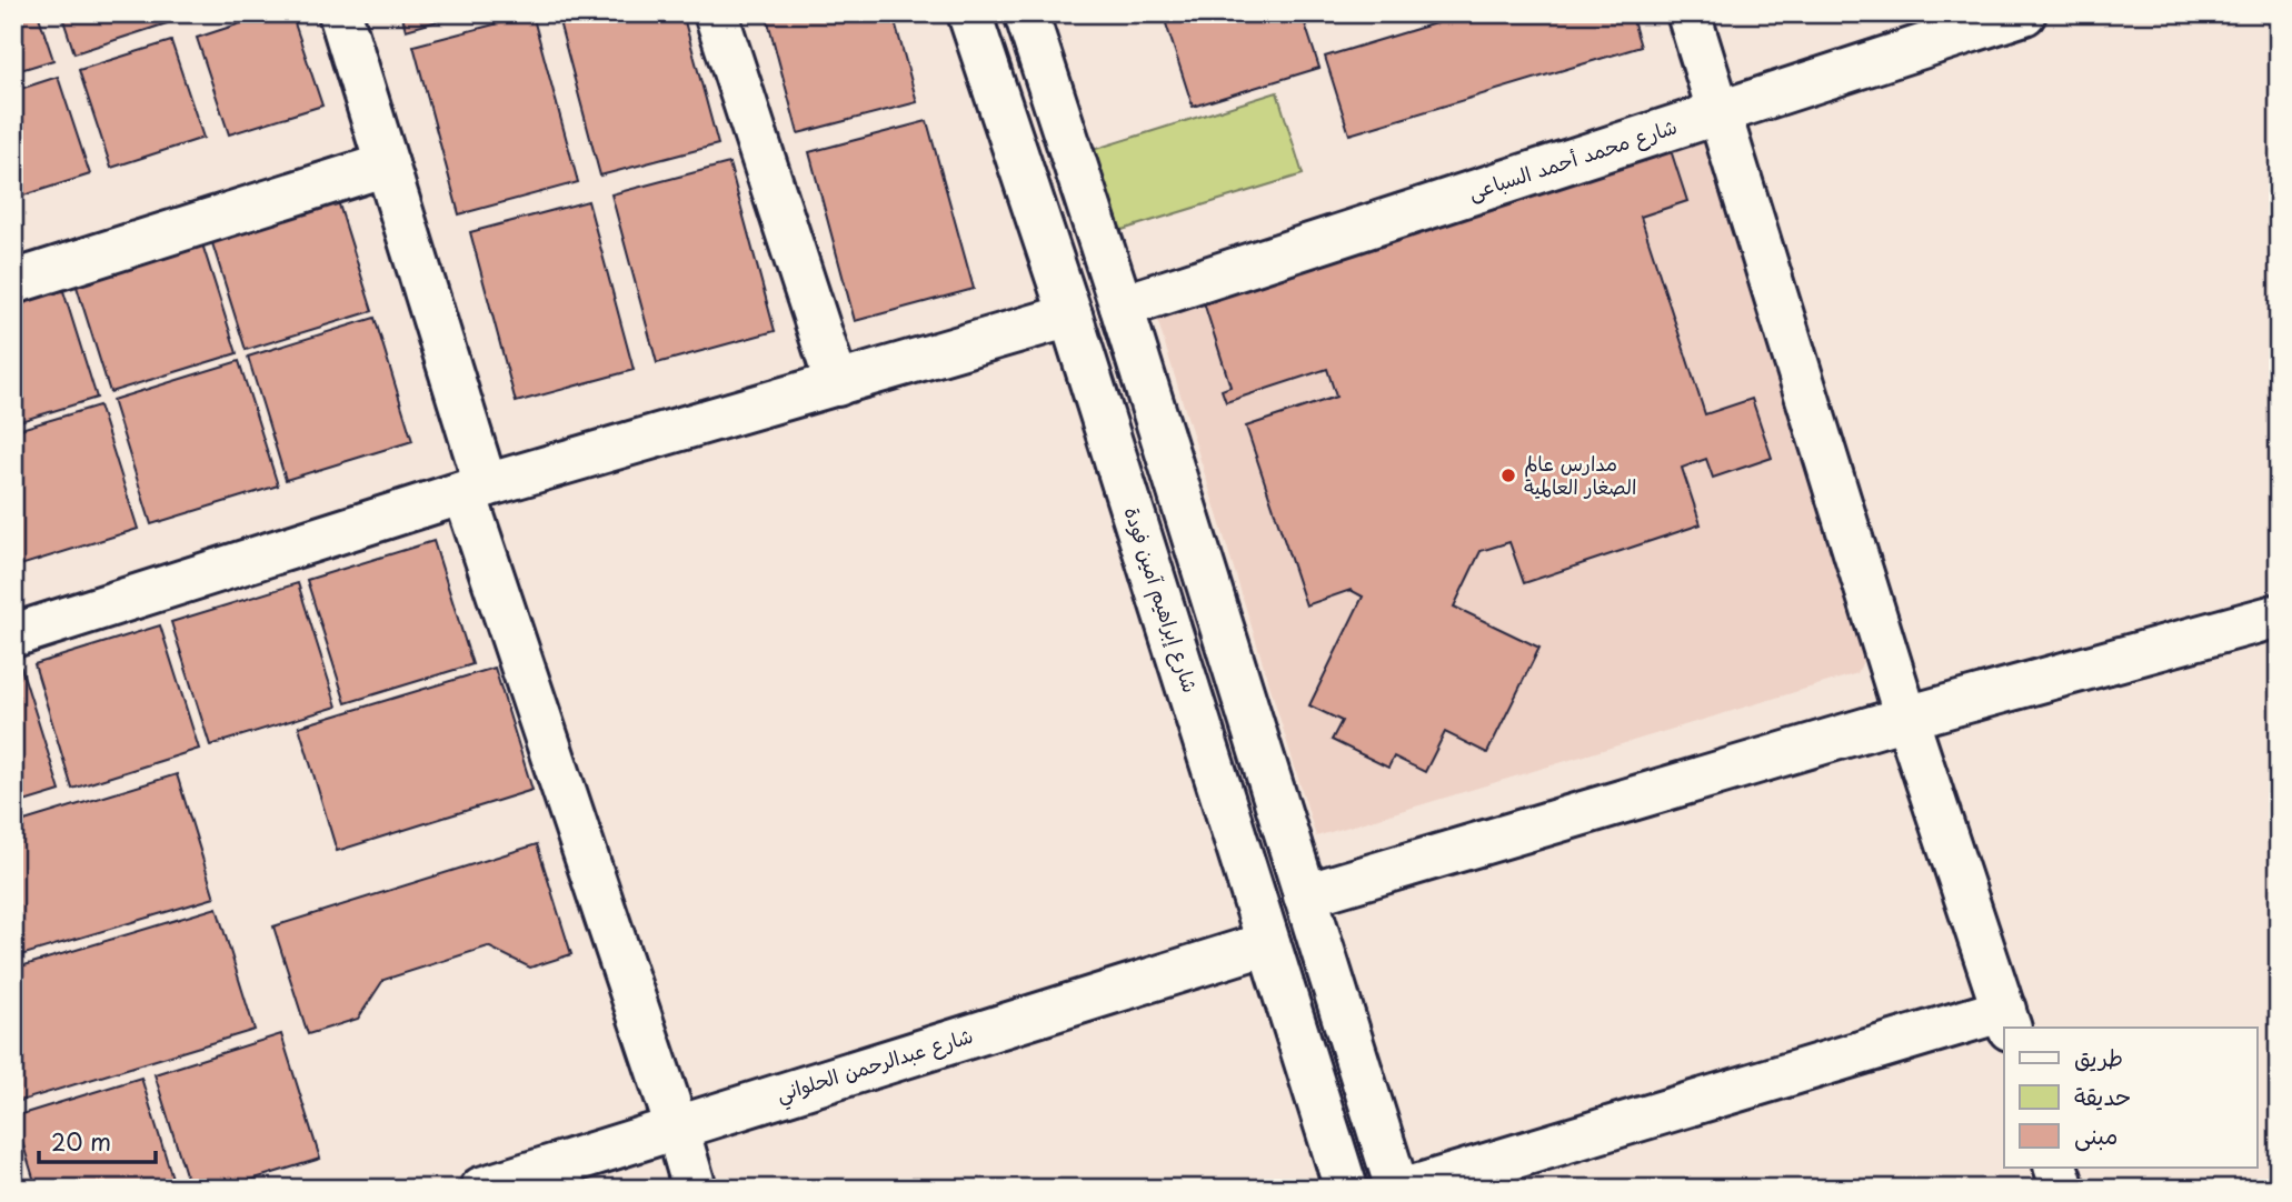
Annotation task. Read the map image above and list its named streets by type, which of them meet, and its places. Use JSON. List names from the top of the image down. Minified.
{"streets":{"street":["شارع محمد أحمد السباعى","شارع إبراهيم آمين فودة","شارع عبدالرحمن الحلواني"]},"crossings":[["شارع إبراهيم آمين فودة","شارع عبدالرحمن الحلواني"]],"places":["مدارس عالم الصغار العالمية"],"legend":["طريق","حديقة","مبنى"],"scale_bar":"20 m"}
